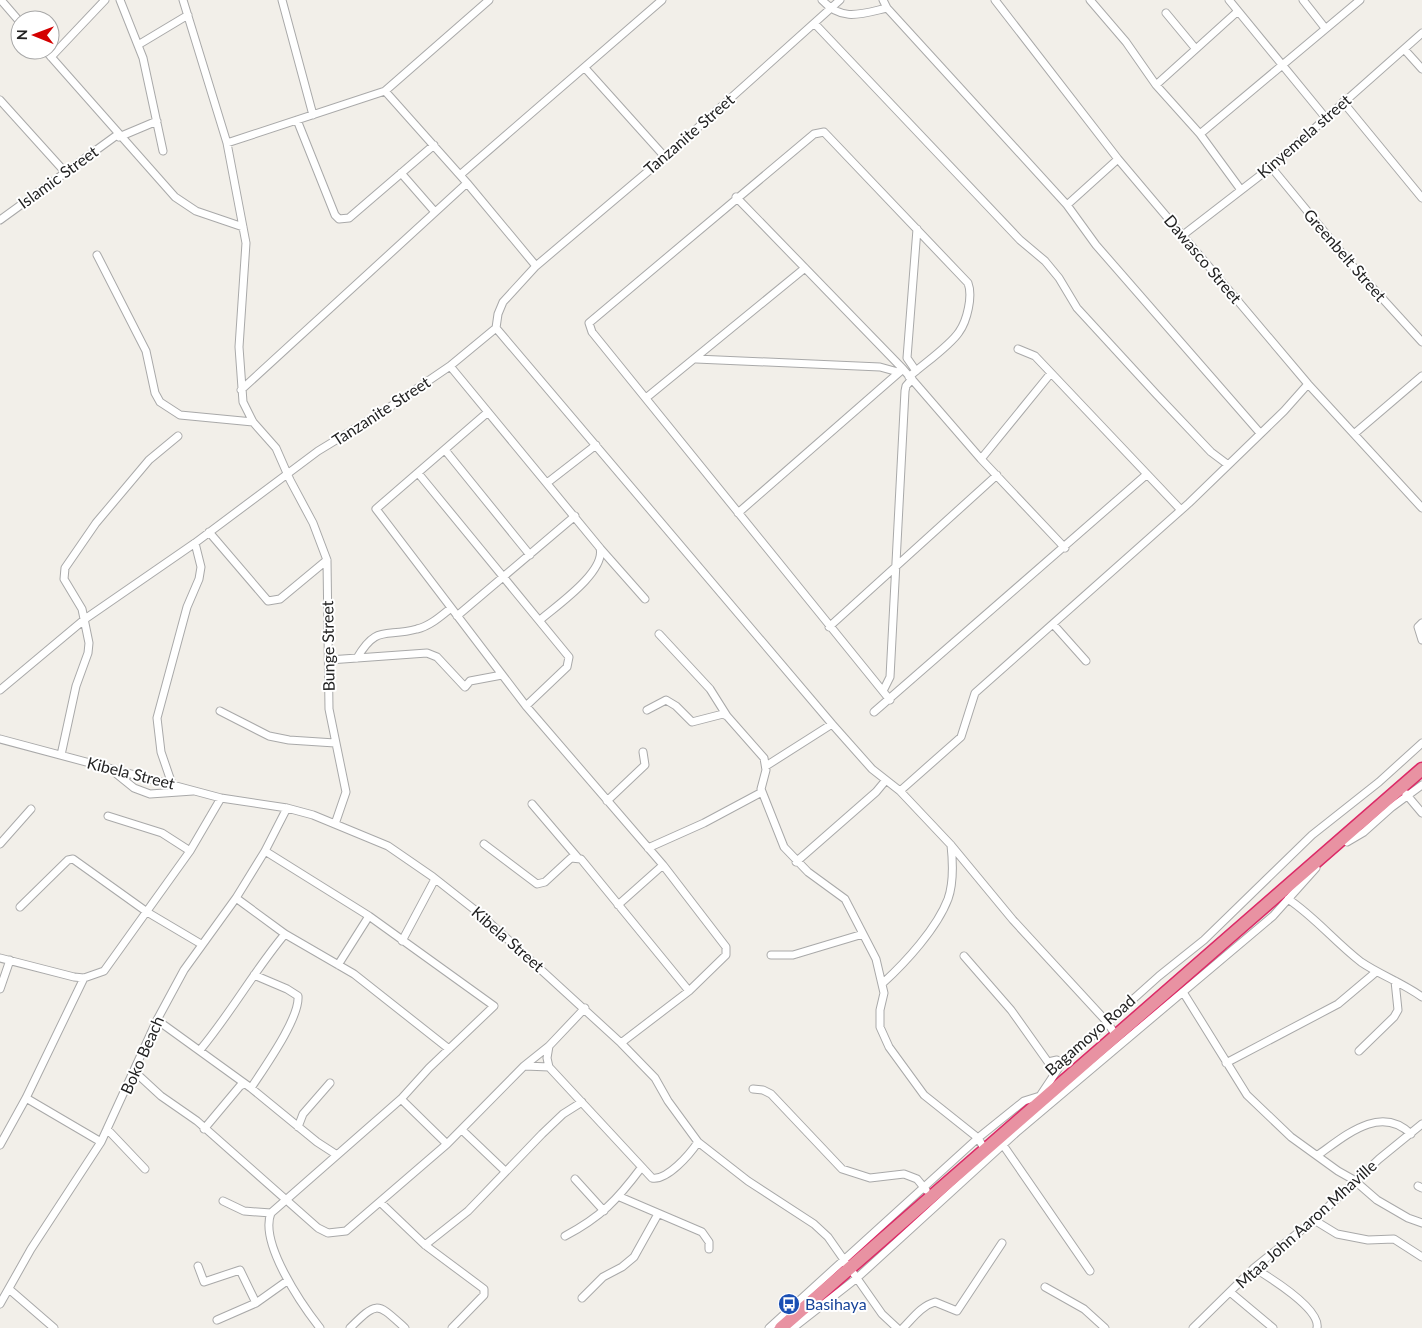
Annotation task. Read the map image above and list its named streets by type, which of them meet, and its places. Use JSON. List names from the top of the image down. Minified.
{"streets":{"highway":["Bagamoyo Road"],"street":["Tanzanite Street","Kinyemela street","Islamic Street","Greenbelt Street","Dawasco Street","Bunge Street","Kibela Street","Boko Beach","Mtaa John Aaron Mhaville"]},"crossings":[["Tanzanite Street","Bunge Street"],["Kinyemela street","Greenbelt Street"],["Kinyemela street","Dawasco Street"],["Bunge Street","Kibela Street"],["Kibela Street","Bagamoyo Road"],["Kibela Street","Boko Beach"]],"places":{"bus stop":["Basihaya"]},"north":"left"}
